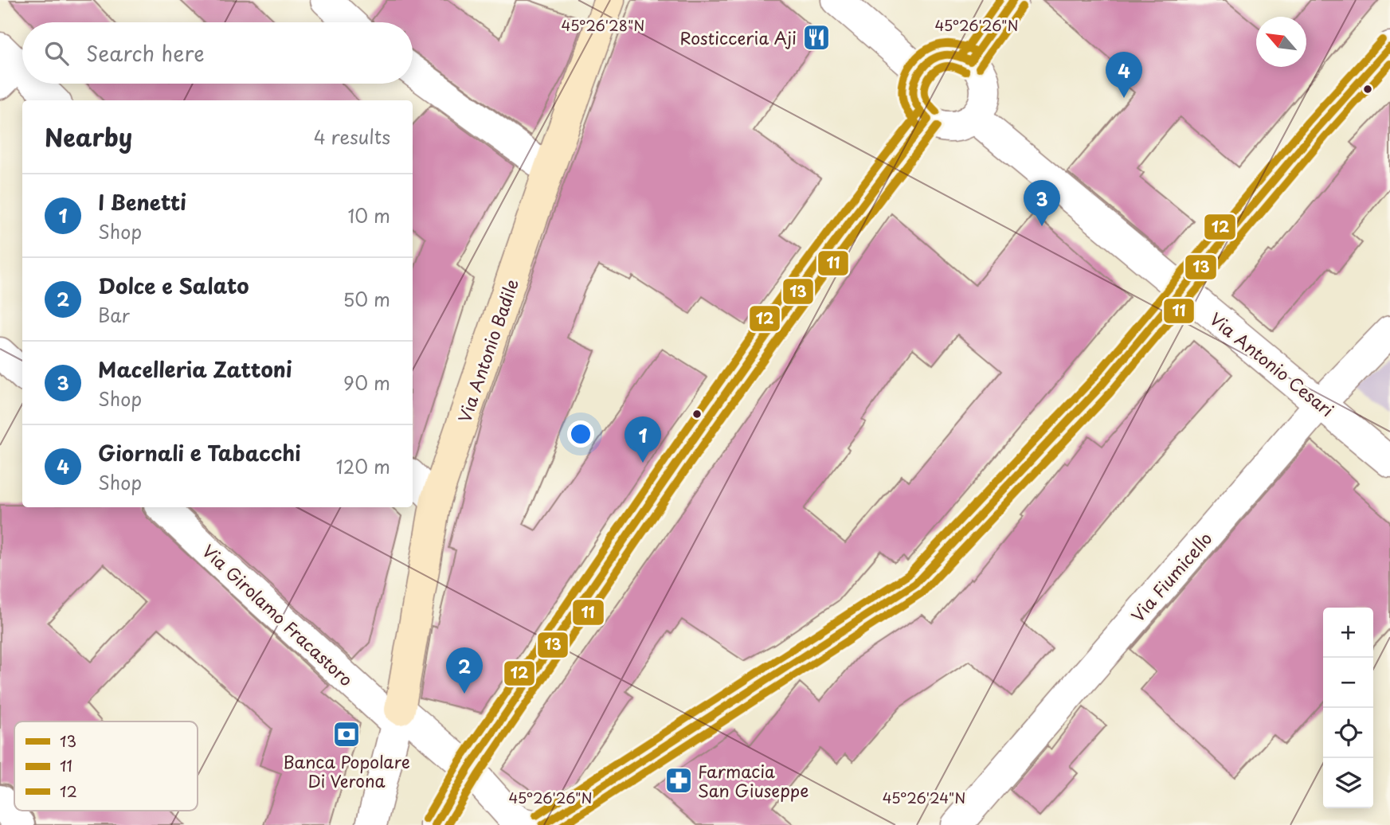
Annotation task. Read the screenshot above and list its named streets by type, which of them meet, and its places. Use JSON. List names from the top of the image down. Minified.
{"streets":{"street":["Via Antonio Badile","Via Antonio Cesari","Via Fiumicello","Via Girolamo Fracastoro"]},"crossings":[["Via Antonio Badile","Via Girolamo Fracastoro"],["Via Antonio Cesari","Via Fiumicello"]],"places":{"restaurant":["Rosticceria Aji"],"bank":["Banca Popolare Di Verona"],"pharmacy":["Farmacia San Giuseppe"]},"lines":["transit line 13","transit line 12","transit line 11"],"legend":["13","11","12"],"north":"top left","page":{"search":"Search here","pins":["4","3","1","2"],"heading":["Nearby","4 results"],"list":[{"mark":"1","name":"I Benetti","note":"Shop","value":"10 m"},{"mark":"2","name":"Dolce e Salato","note":"Bar","value":"50 m"},{"mark":"3","name":"Macelleria Zattoni","note":"Shop","value":"90 m"},{"mark":"4","name":"Giornali e Tabacchi","note":"Shop","value":"120 m"}],"map_buttons":["+","−"]},"coordinates":["45°26'28\"N","45°26'26\"N","45°26'24\"N"]}
